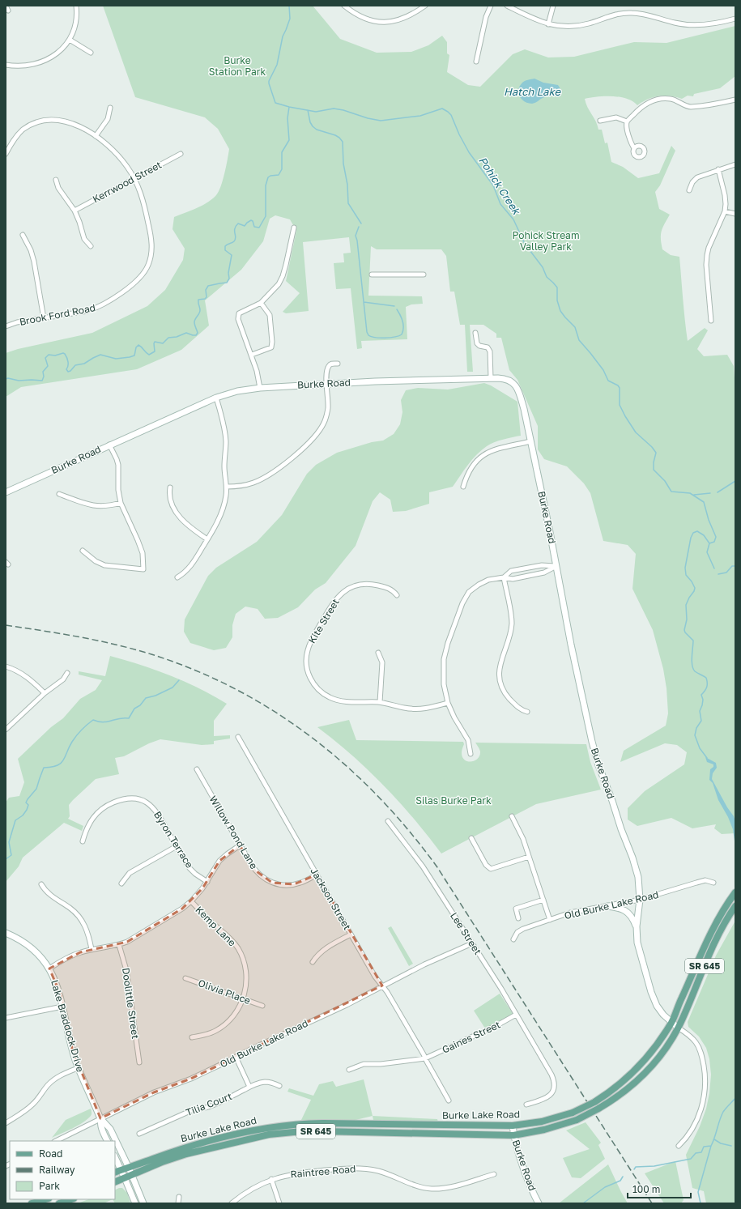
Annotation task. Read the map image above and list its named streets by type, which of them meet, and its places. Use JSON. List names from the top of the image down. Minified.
{"streets":{"main road":["SR 645","Burke Lake Road"],"street":["Kerrwood Street","Brook Ford Road","Burke Road","Kite Street","Willow Pond Lane","Byron Terrace","Jackson Street","Old Burke Lake Road","Kemp Lane","Lee Street","Olivia Place","Doolittle Street","Lake Braddock Drive","Gaines Street","Tilia Court","Raintree Road"]},"crossings":[["Kerrwood Street","Brook Ford Road"],["Burke Road","Old Burke Lake Road"],["Burke Road","Burke Lake Road"],["Willow Pond Lane","Jackson Street"],["Jackson Street","Old Burke Lake Road"],["Jackson Street","Gaines Street"],["Old Burke Lake Road","Lee Street"],["Old Burke Lake Road","Lake Braddock Drive"],["Kemp Lane","Olivia Place"],["Lee Street","Gaines Street"],["Lake Braddock Drive","Burke Lake Road"]],"water":["Hatch Lake","Pohick Creek"],"parks":["Burke Station Park","Pohick Stream Valley Park","Silas Burke Park"],"legend":["Road","Railway","Park"],"scale_bar":"100 m"}
